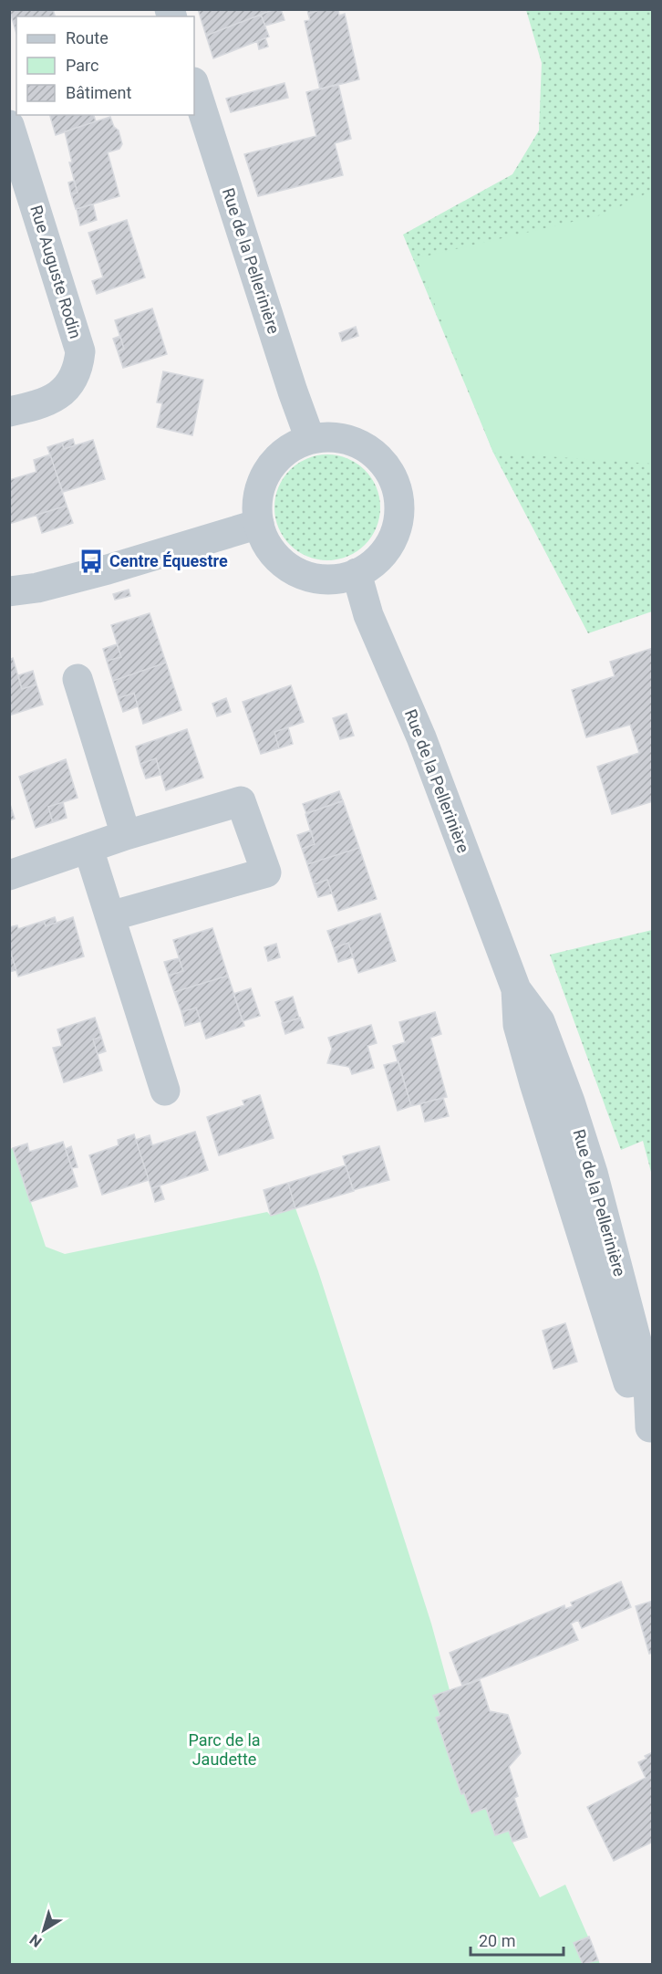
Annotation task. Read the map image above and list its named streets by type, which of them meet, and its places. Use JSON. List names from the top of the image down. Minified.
{"streets":{"street":["Rue de la Pellerinière","Rue Auguste Rodin"]},"parks":["Parc de la Jaudette"],"places":{"bus stop":["Centre Équestre"]},"legend":["Route","Parc","Bâtiment"],"scale_bar":"20 m","north":"bottom left"}
